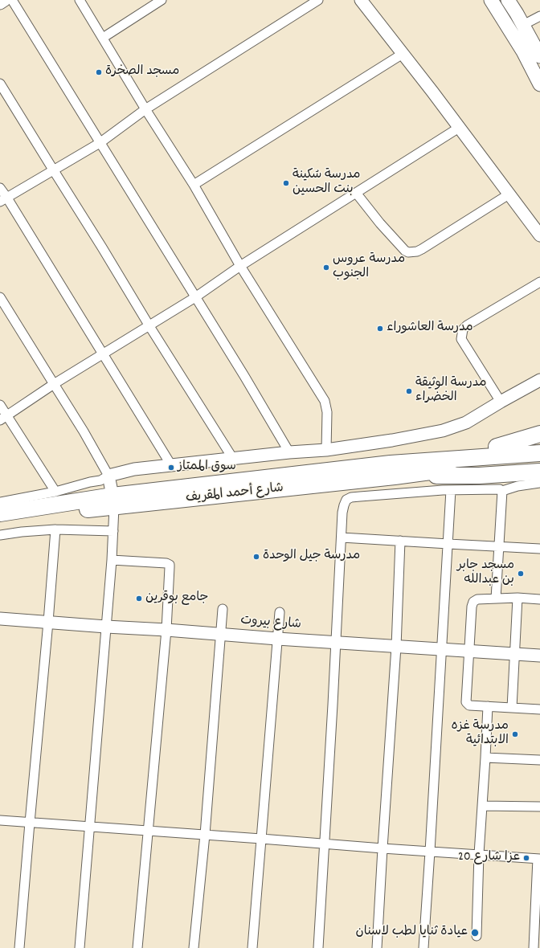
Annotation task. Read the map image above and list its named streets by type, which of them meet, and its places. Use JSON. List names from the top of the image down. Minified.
{"streets":{"highway":["شارع أحمد المقريف"],"street":["شارع بيروت"]},"places":["مسجد الصخرة","مدرسة سُكينة بنت الحسين","مدرسة عروس الجنوب","مدرسة العاشوراء","مدرسة الوثيقة الخضراء","سوق الممتاز","مدرسة جيل الوحدة","مسجد جابر بن عبدالله","جامع بوقرين","مدرسة غزه الابتدائية","عزا شارع 20","عيادة ثنايا لطب لاسنان"]}
